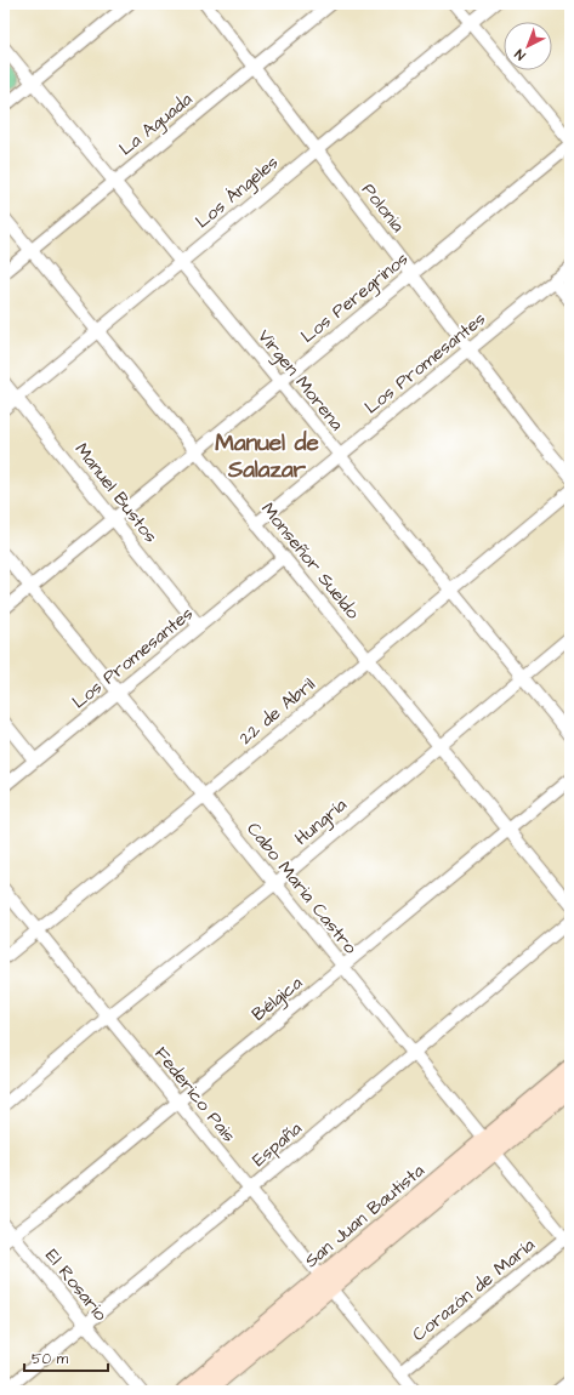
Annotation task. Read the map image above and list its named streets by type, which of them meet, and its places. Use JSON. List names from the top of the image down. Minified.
{"streets":{"street":["La Aguada","Los Ángeles","Polonia","Los Peregrinos","Los Promesantes","Virgen Morena","Manuel Bustos","Monseñor Sueldo","22 de Abril","Hungría","Cabo Maria Castro","Bélgica","Federico Pais","España","San Juan Bautista","El Rosario","Corazón de María"]},"crossings":[["La Aguada","Polonia"],["La Aguada","Virgen Morena"],["La Aguada","Monseñor Sueldo"],["Los Ángeles","Polonia"],["Los Ángeles","Virgen Morena"],["Los Ángeles","Manuel Bustos"],["Los Ángeles","Monseñor Sueldo"],["Polonia","Los Peregrinos"],["Polonia","Los Promesantes"],["Los Peregrinos","Virgen Morena"],["Los Peregrinos","Manuel Bustos"],["Los Peregrinos","Monseñor Sueldo"],["Los Peregrinos","Cabo Maria Castro"],["Los Promesantes","Virgen Morena"],["Los Promesantes","Manuel Bustos"],["Los Promesantes","Monseñor Sueldo"],["Los Promesantes","Cabo Maria Castro"],["Virgen Morena","22 de Abril"],["Virgen Morena","Hungría"],["Monseñor Sueldo","22 de Abril"],["Monseñor Sueldo","Hungría"],["Monseñor Sueldo","Bélgica"],["22 de Abril","Cabo Maria Castro"],["22 de Abril","Federico Pais"],["Hungría","Cabo Maria Castro"],["Hungría","Federico Pais"],["Cabo Maria Castro","Bélgica"],["Cabo Maria Castro","España"],["Cabo Maria Castro","San Juan Bautista"],["Cabo Maria Castro","Corazón de María"],["Bélgica","Federico Pais"],["Bélgica","El Rosario"],["Federico Pais","España"],["Federico Pais","San Juan Bautista"],["Federico Pais","Corazón de María"],["España","El Rosario"]],"districts":["Manuel de Salazar"],"scale_bar":"50 m","north":"bottom left"}
